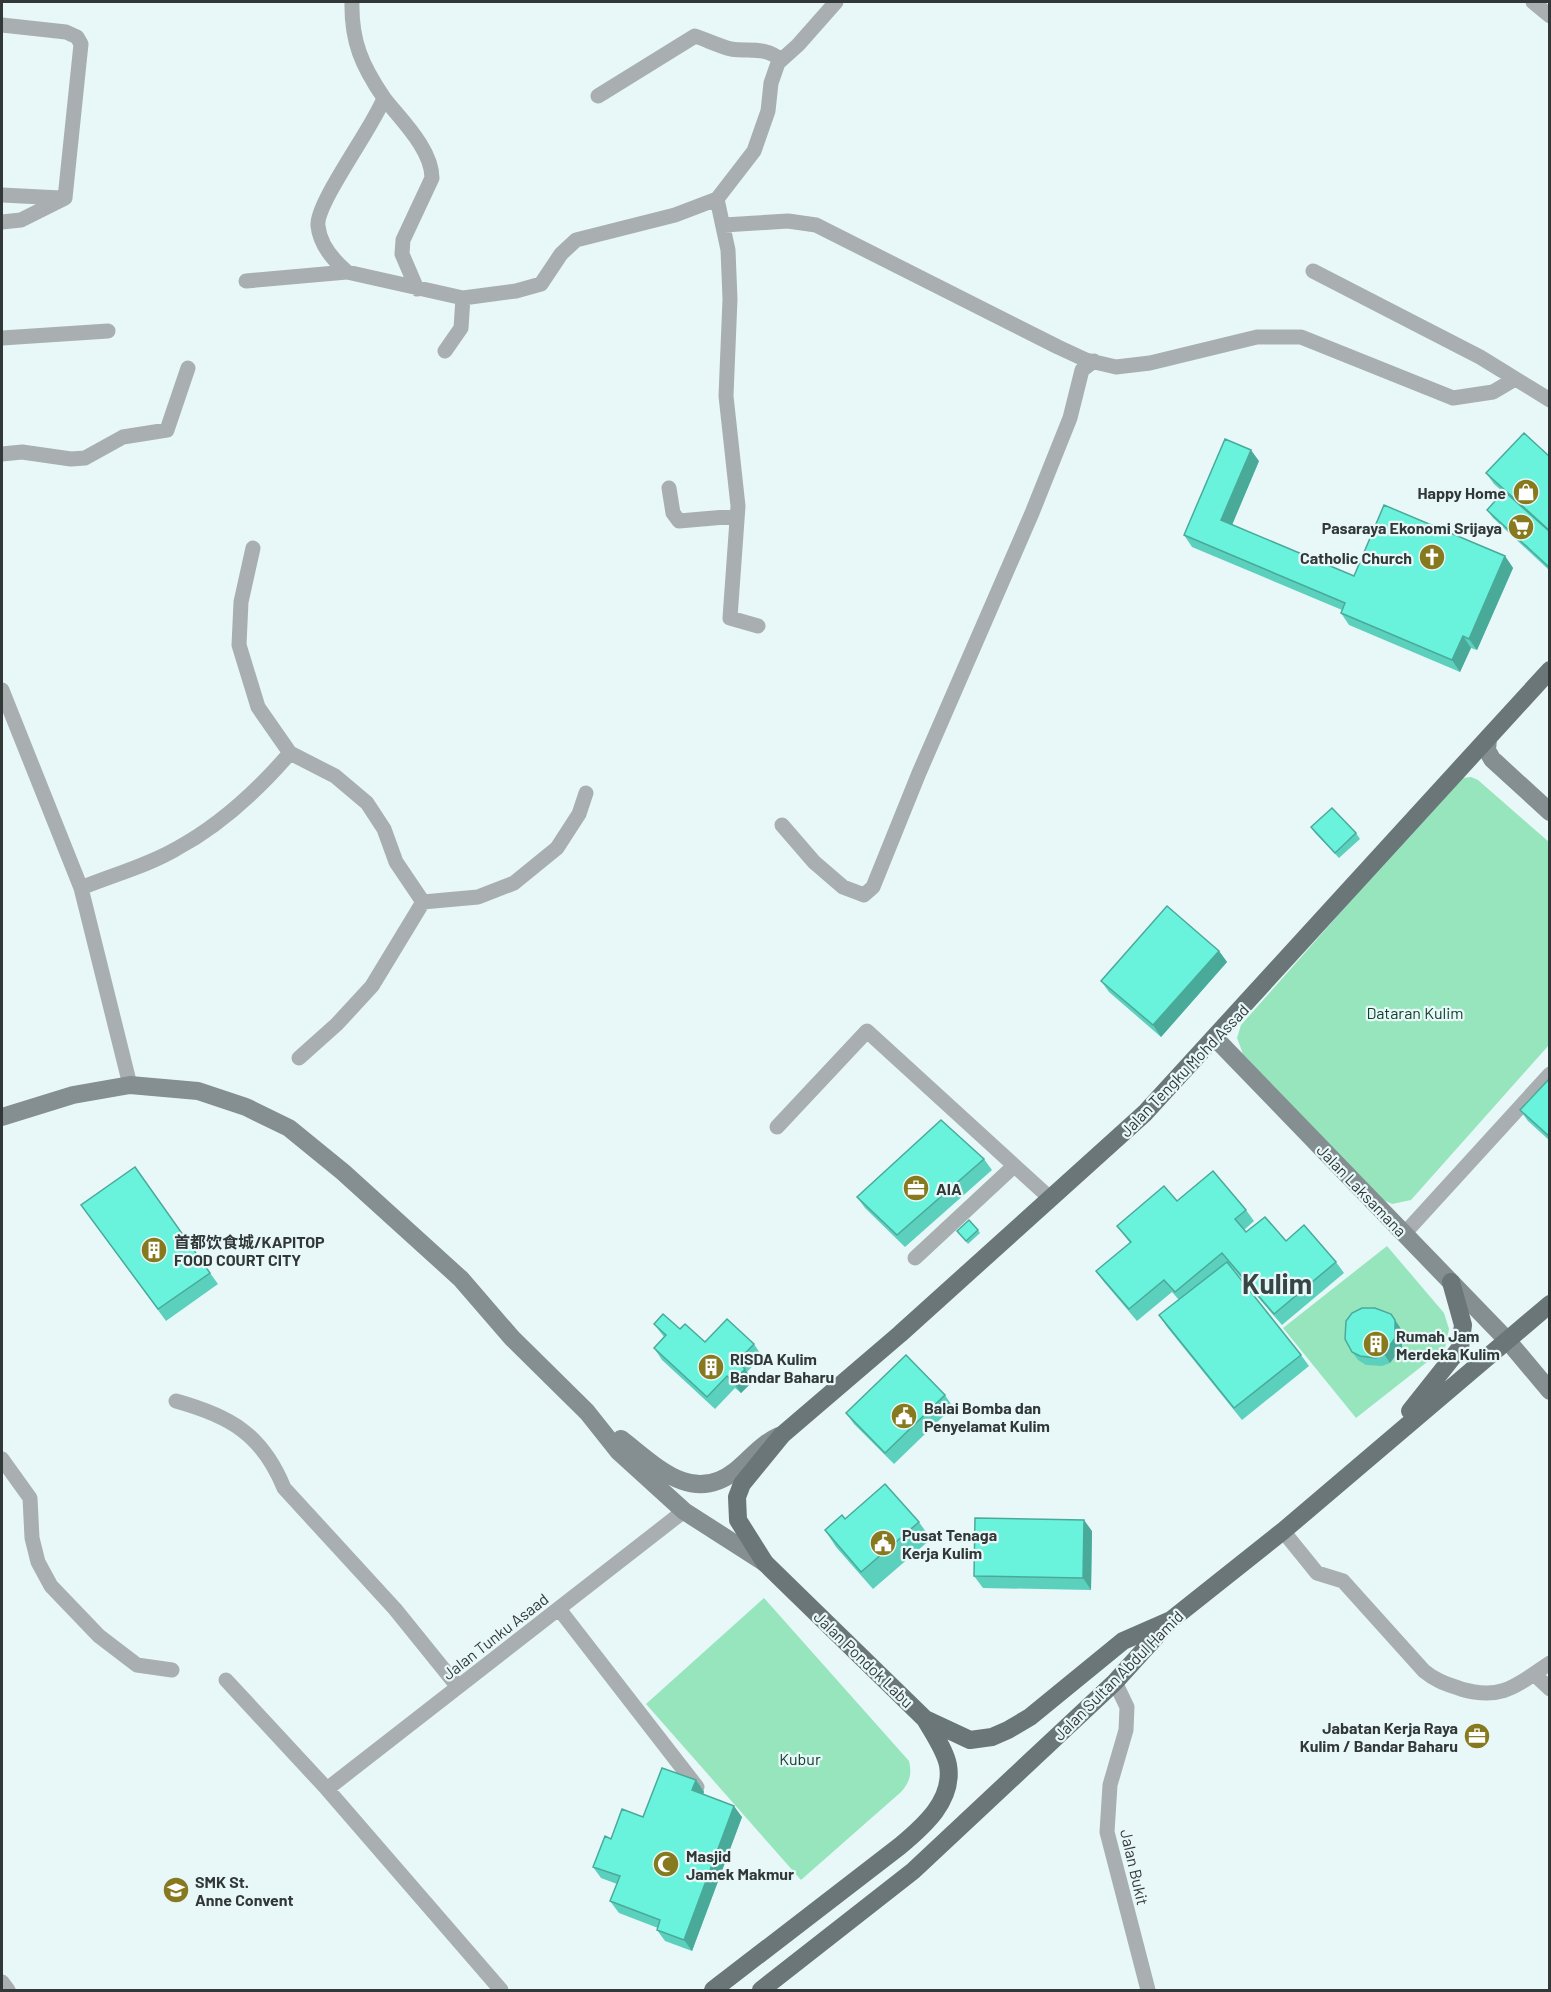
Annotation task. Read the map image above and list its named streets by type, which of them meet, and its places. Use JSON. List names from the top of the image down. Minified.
{"streets":{"main road":["Jalan Tengku Mohd Assad","Jalan Laksamana","Jalan Pondok Labu","Jalan Sultan Abdul Hamid"],"street":["Jalan Tunku Asaad","Jalan Bukit"]},"crossings":[["Jalan Tengku Mohd Assad","Jalan Laksamana"],["Jalan Tengku Mohd Assad","Jalan Pondok Labu"],["Jalan Laksamana","Jalan Sultan Abdul Hamid"],["Jalan Tunku Asaad","Jalan Pondok Labu"],["Jalan Pondok Labu","Jalan Sultan Abdul Hamid"],["Jalan Sultan Abdul Hamid","Jalan Bukit"]],"districts":["Kulim"],"parks":["Dataran Kulim","Kubur"],"places":{"shop":["Happy Home"],"supermarket":["Pasaraya Ekonomi Srijaya"],"church":["Catholic Church"],"office":["AIA","Jabatan Kerja Raya Kulim / Bandar Baharu"],"building":["首都饮食城/KAPITOP FOOD COURT CITY","Rumah Jam Merdeka Kulim","RISDA Kulim Bandar Baharu"],"public building":["Balai Bomba dan Penyelamat Kulim","Pusat Tenaga Kerja Kulim"],"mosque":["Masjid Jamek Makmur"],"school or university":["SMK St. Anne Convent"]}}
